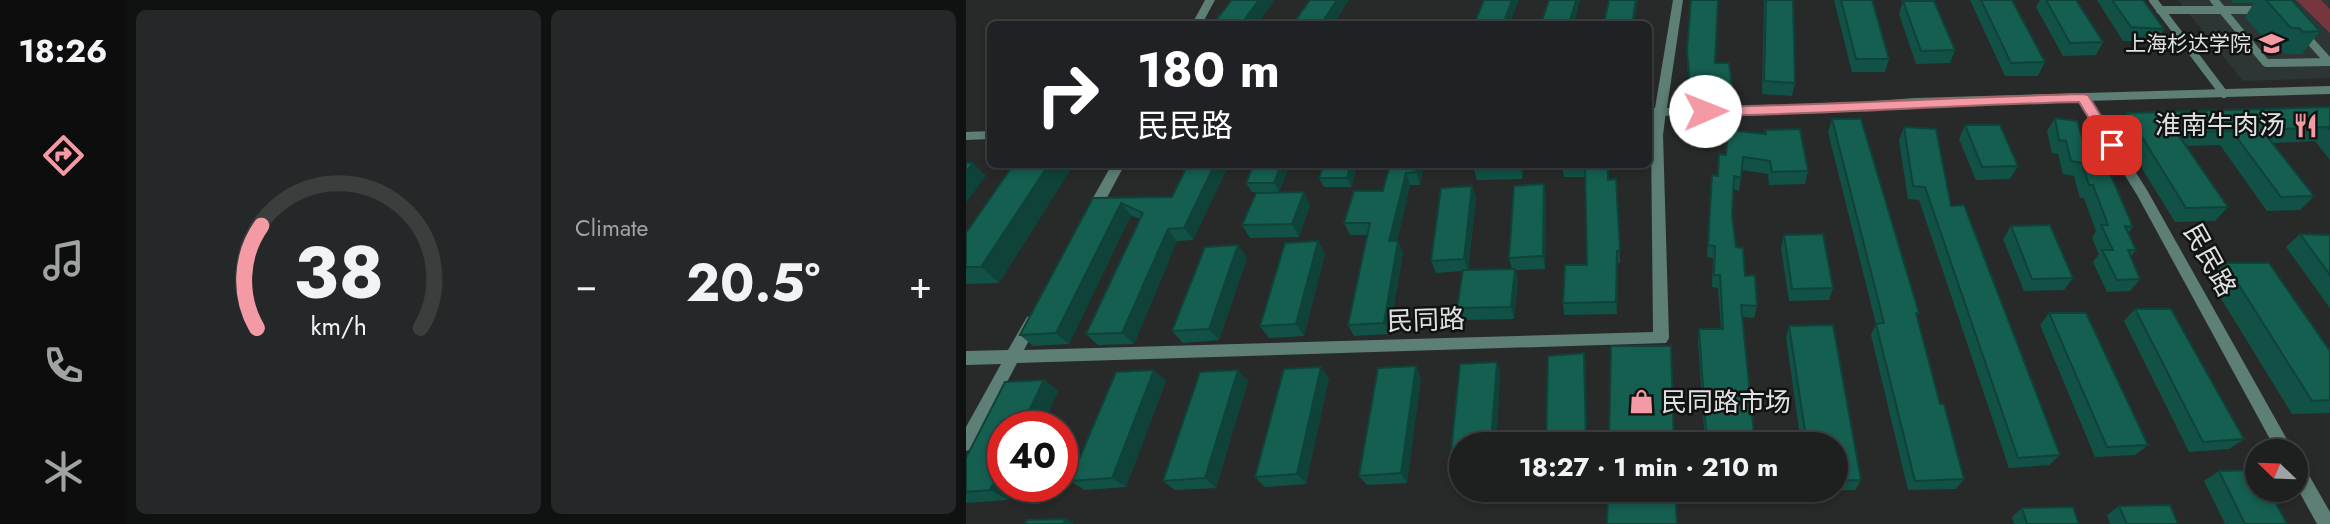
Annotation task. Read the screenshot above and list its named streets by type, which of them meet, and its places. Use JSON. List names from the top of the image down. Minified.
{"streets":{"street":["民民路","民同路"]},"places":{"school or university":["上海杉达学院"],"restaurant":["淮南牛肉汤"],"shop":["民同路市场"]},"north":"top left","page":{"tabs":"18:26","tile":"Climate","turn":["180 m","民民路"],"heat":["−","20.5°","+"],"limit":"40","trip":"18:27 · 1 min · 210 m","gauge":["38","km/h"]}}
